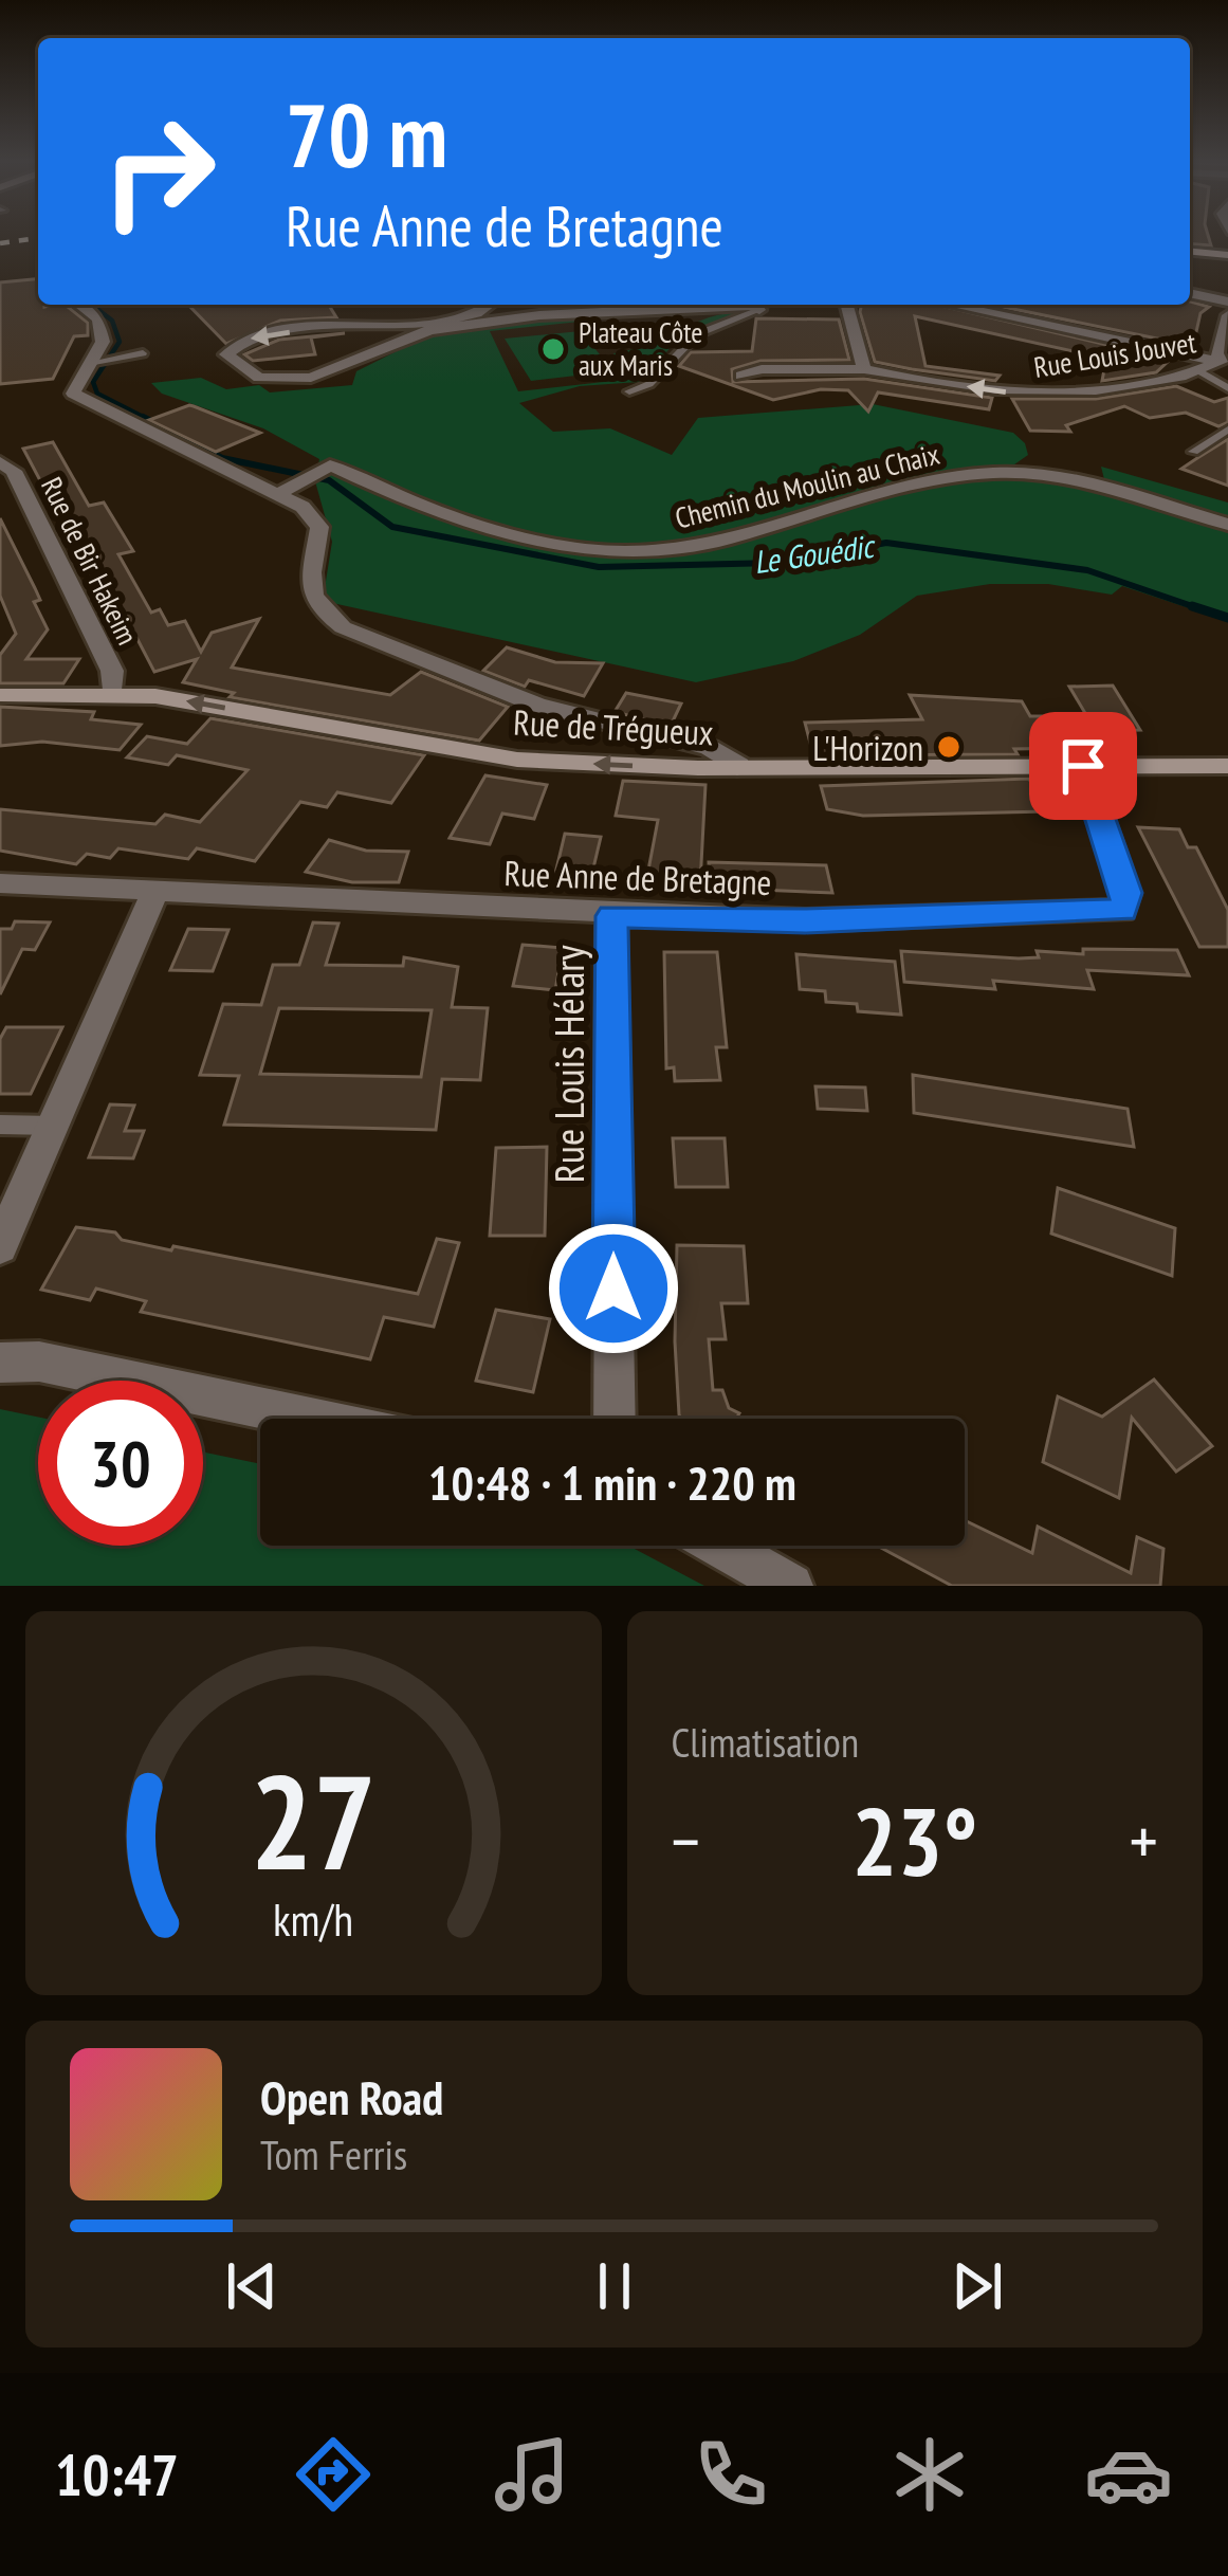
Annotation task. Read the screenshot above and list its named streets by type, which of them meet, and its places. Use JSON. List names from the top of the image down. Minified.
{"streets":{"main road":["Rue de Trégueux"],"street":["Rue Louis Jouvet","Chemin du Moulin au Chaix","Rue de Bir Hakeim","Rue Anne de Bretagne","Rue Louis Hélary"]},"crossings":[["Rue de Bir Hakeim","Rue de Trégueux"],["Rue de Trégueux","Rue Anne de Bretagne"],["Rue Anne de Bretagne","Rue Louis Hélary"]],"one_way":["Rue de Trégueux"],"water":["Le Gouédic"],"places":["Plateau Côte aux Maris","L'Horizon"],"page":{"turn":["70 m","Rue Anne de Bretagne"],"limit":"30","trip":"10:48 · 1 min · 220 m","tile":"Climatisation","heat":["−","23°","+"],"song":["Open Road","Tom Ferris"],"tabs":"10:47","gauge":["27","km/h"]}}
